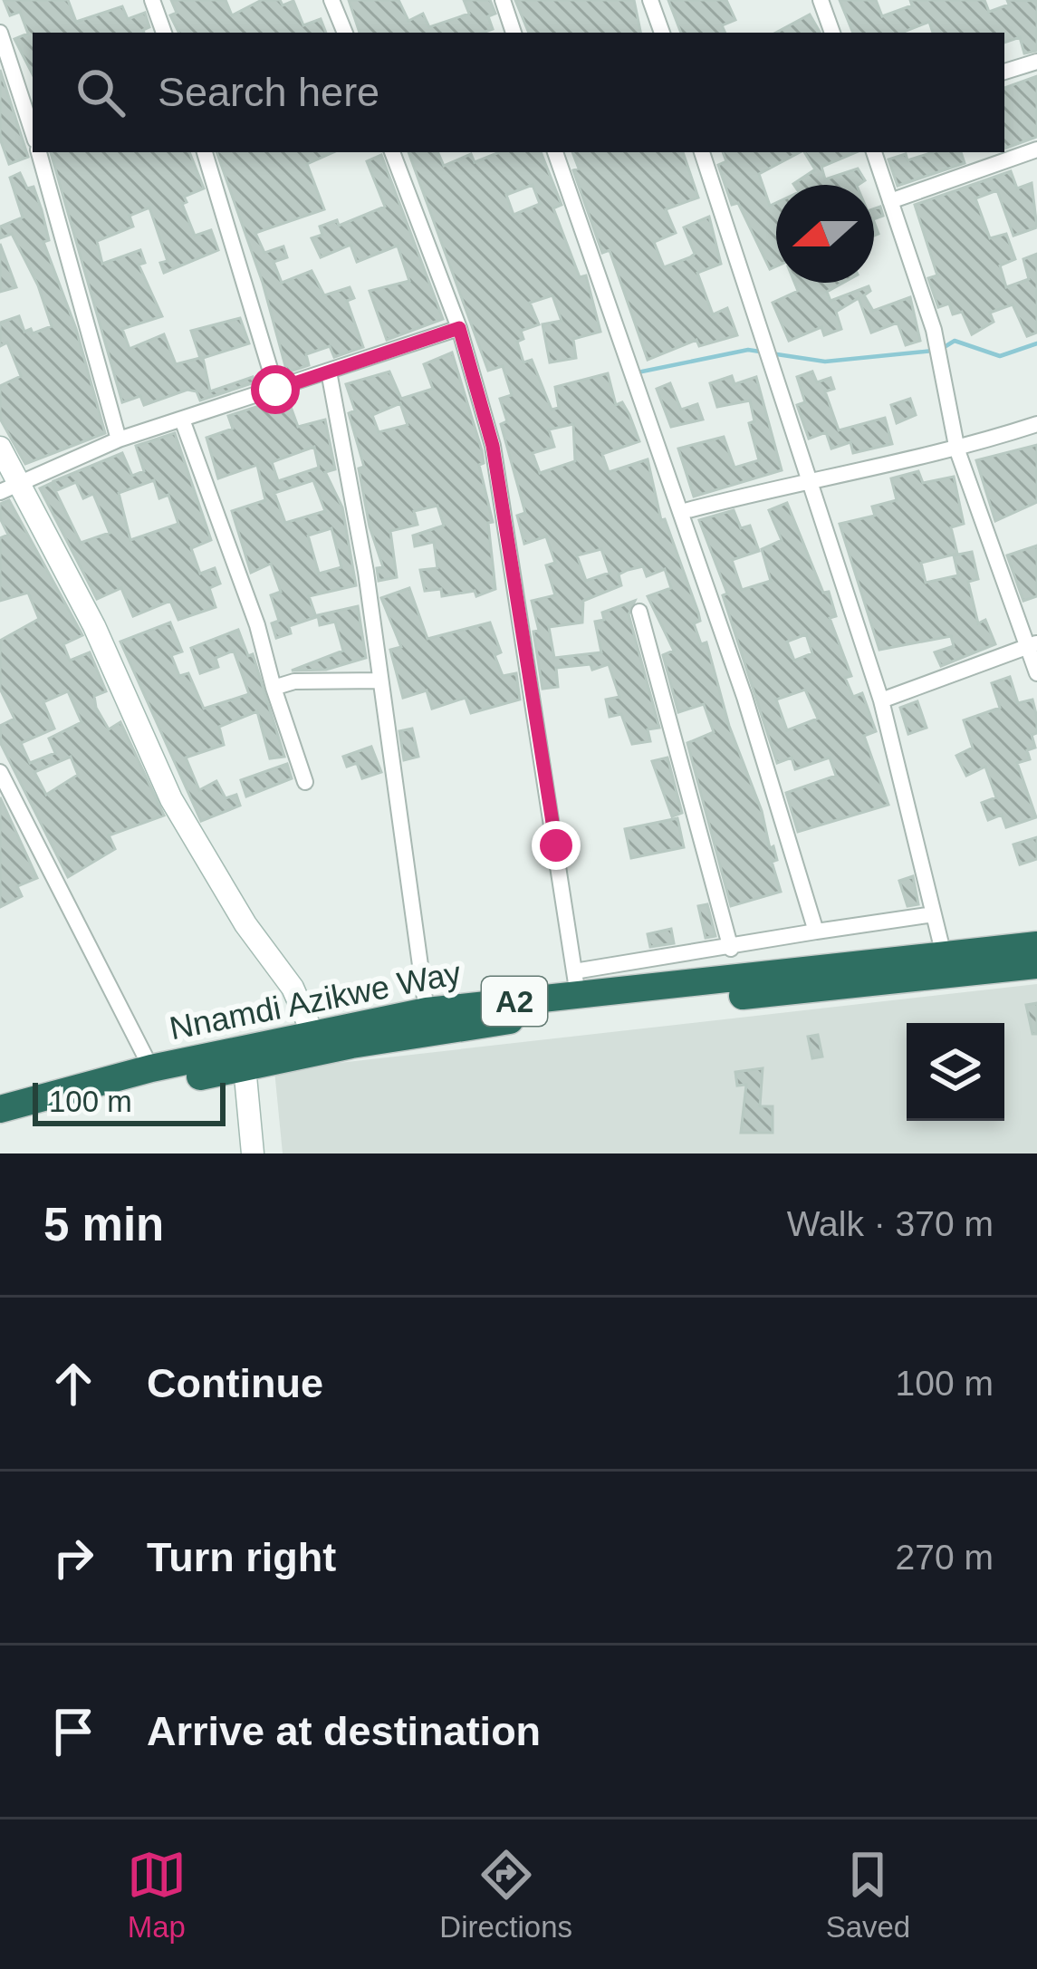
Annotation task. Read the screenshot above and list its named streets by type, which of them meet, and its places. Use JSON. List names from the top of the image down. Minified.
{"streets":{"highway":["Nnamdi Azikwe Way","A2"]},"scale_bar":"100 m","north":"left","page":{"search":"Search here","scale":"100 m","heading":["5 min","Walk · 370 m"],"list":[["Continue","100 m"],["Turn right","270 m"],"Arrive at destination"],"nav":["Map","Directions","Saved"]}}
